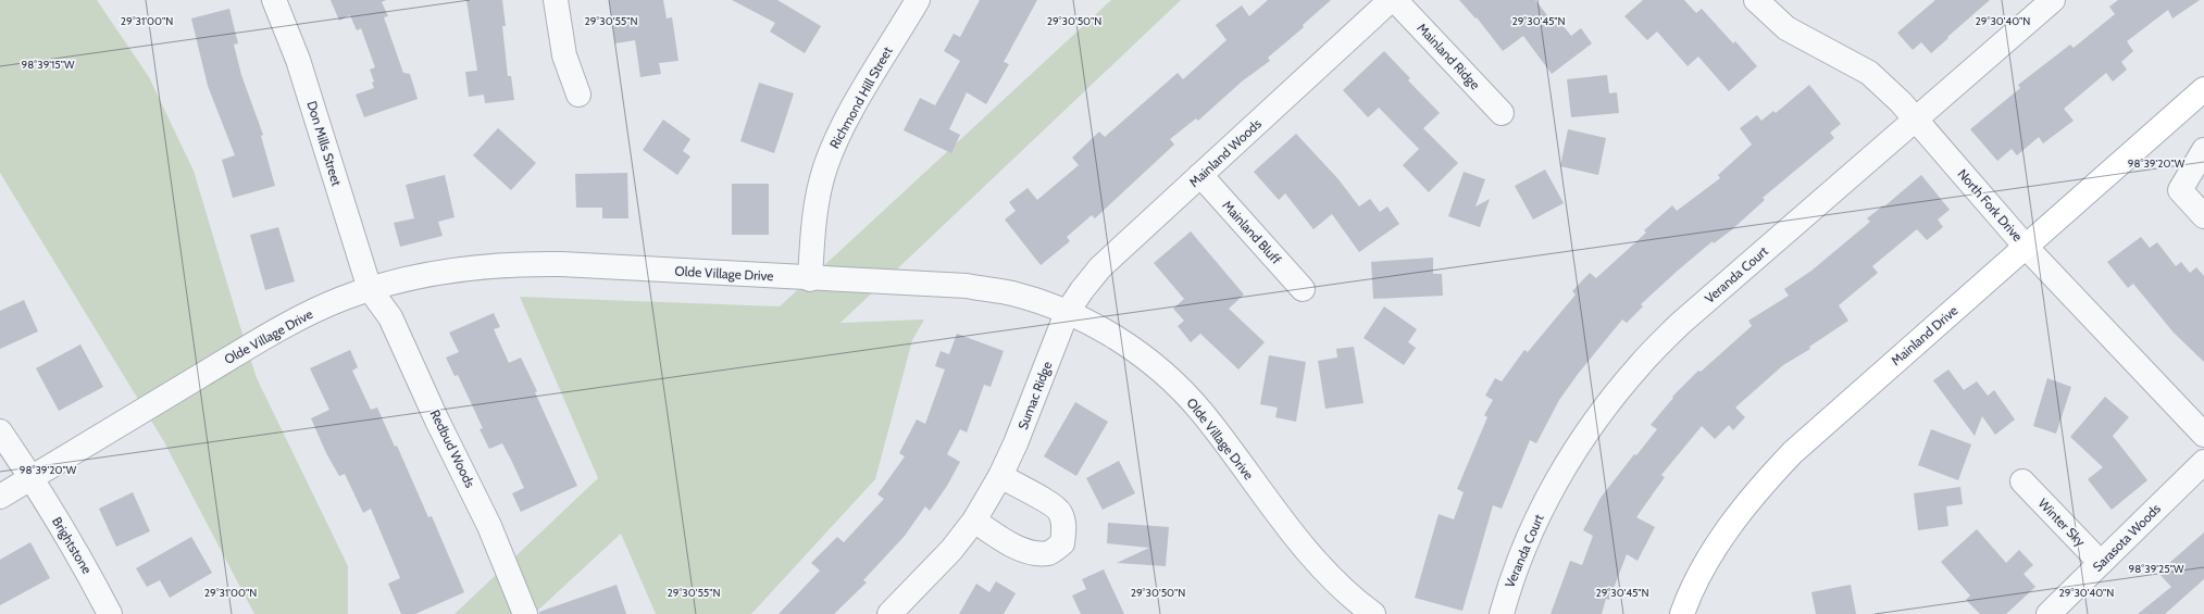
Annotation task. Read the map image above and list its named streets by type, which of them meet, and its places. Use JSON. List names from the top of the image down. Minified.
{"streets":{"main road":["Mainland Drive"],"street":["Mainland Ridge","Richmond Hill Street","Don Mills Street","Mainland Woods","North Fork Drive","Mainland Bluff","Olde Village Drive","Veranda Court","Sumac Ridge","Redbud Woods","Winter Sky","Sarasota Woods","Brightstone"]},"crossings":[["Richmond Hill Street","Olde Village Drive"],["Don Mills Street","Olde Village Drive"],["Don Mills Street","Redbud Woods"],["Mainland Woods","Mainland Bluff"],["Mainland Woods","Olde Village Drive"],["Mainland Woods","Sumac Ridge"],["North Fork Drive","Veranda Court"],["North Fork Drive","Mainland Drive"],["Olde Village Drive","Sumac Ridge"],["Olde Village Drive","Redbud Woods"],["Olde Village Drive","Brightstone"],["Winter Sky","Sarasota Woods"]],"coordinates":["29°31'00\"N","29°30'55\"N","29°30'50\"N","29°30'45\"N","29°30'40\"N","98°39'15\"W","98°39'20\"W","98°39'25\"W"]}
